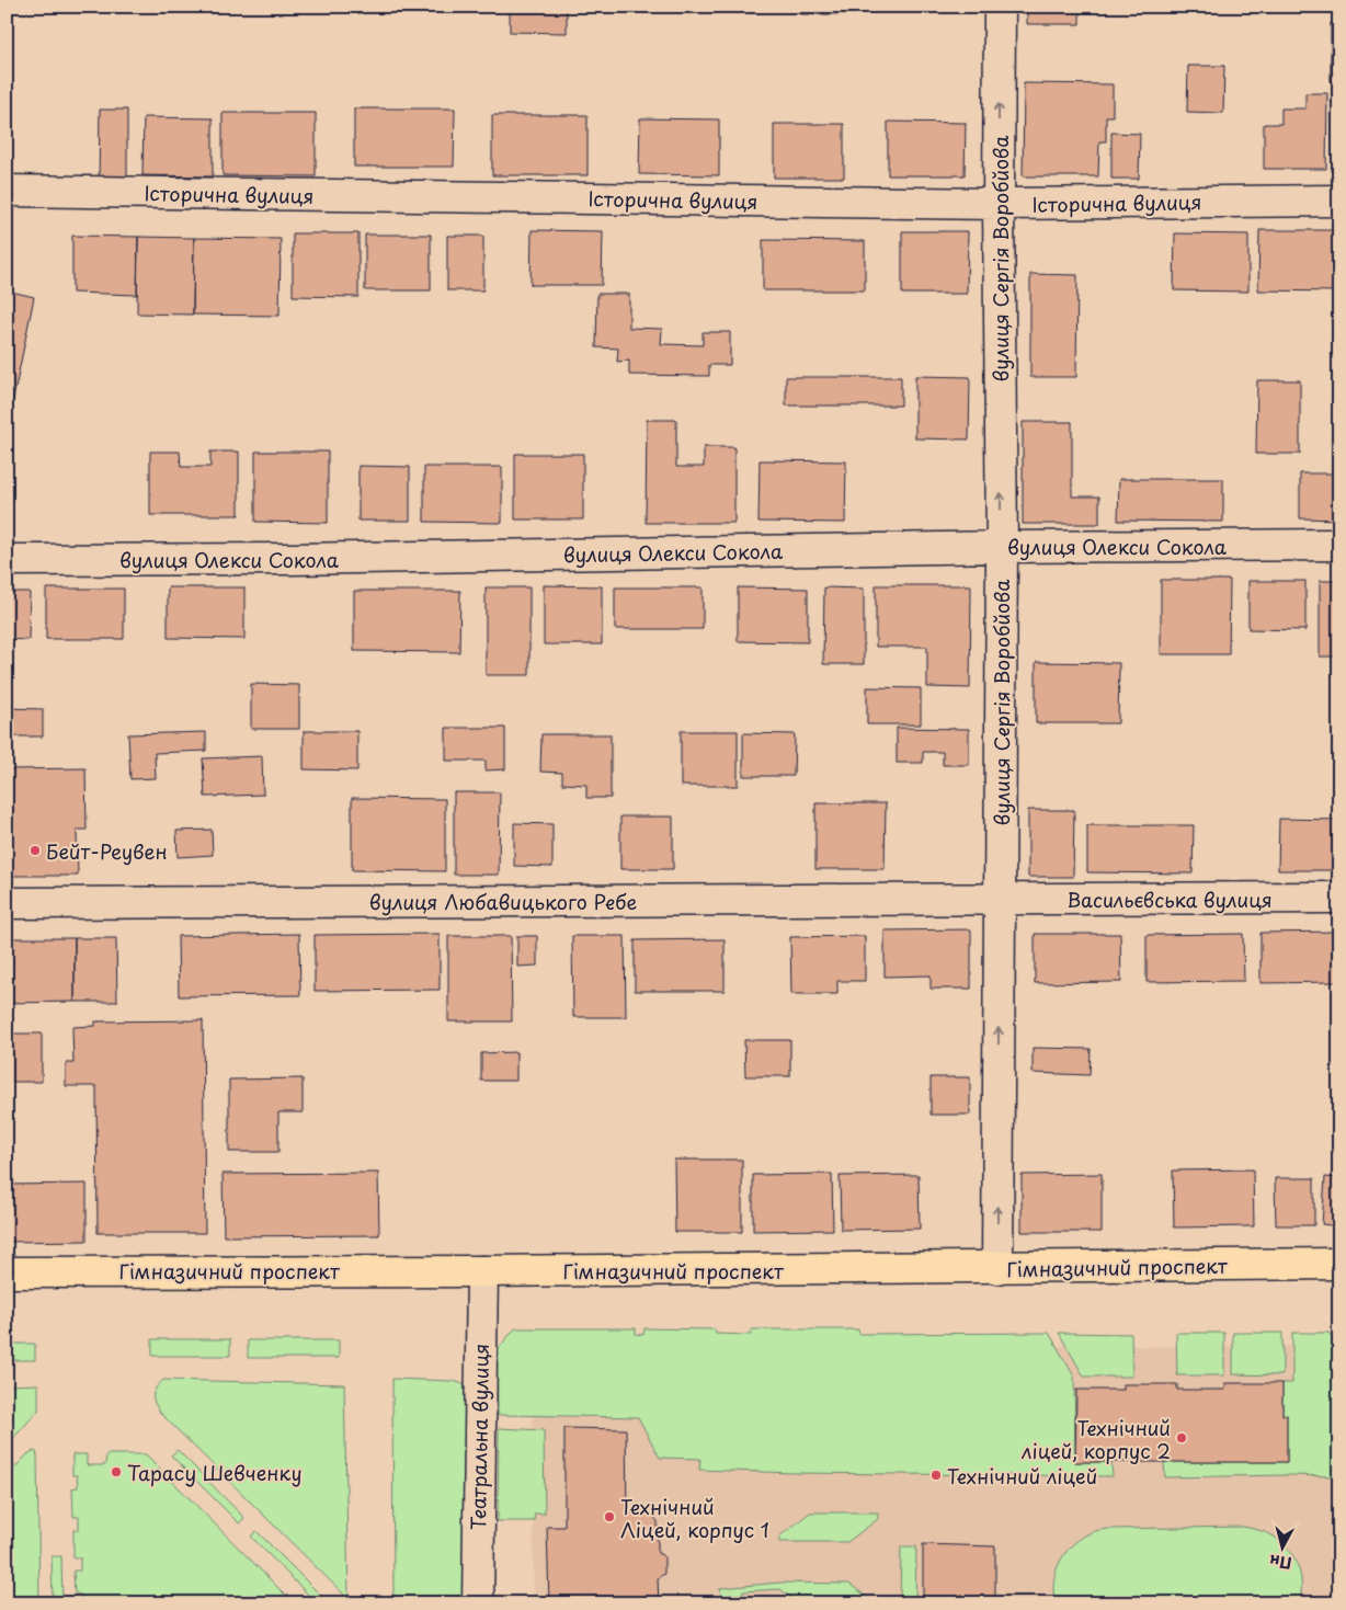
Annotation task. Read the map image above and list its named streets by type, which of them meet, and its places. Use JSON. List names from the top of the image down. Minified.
{"streets":{"main road":["Гімназичний проспект"],"street":["Історична вулиця","вулиця Сергія Воробйова","вулиця Олекси Сокола","Васильєвська вулиця","вулиця Любавицького Ребе","Театральна вулиця"]},"crossings":[["Історична вулиця","вулиця Сергія Воробйова"],["вулиця Сергія Воробйова","вулиця Олекси Сокола"],["вулиця Сергія Воробйова","Васильєвська вулиця"],["вулиця Сергія Воробйова","вулиця Любавицького Ребе"],["вулиця Сергія Воробйова","Гімназичний проспект"],["Васильєвська вулиця","вулиця Любавицького Ребе"],["Гімназичний проспект","Театральна вулиця"]],"one_way":["вулиця Сергія Воробйова"],"places":["Бейт-Реувен","Технічний ліцей, корпус 2","Тарасу Шевченку","Технічний ліцей","Технічний Ліцей, корпус 1"],"north":"bottom"}
